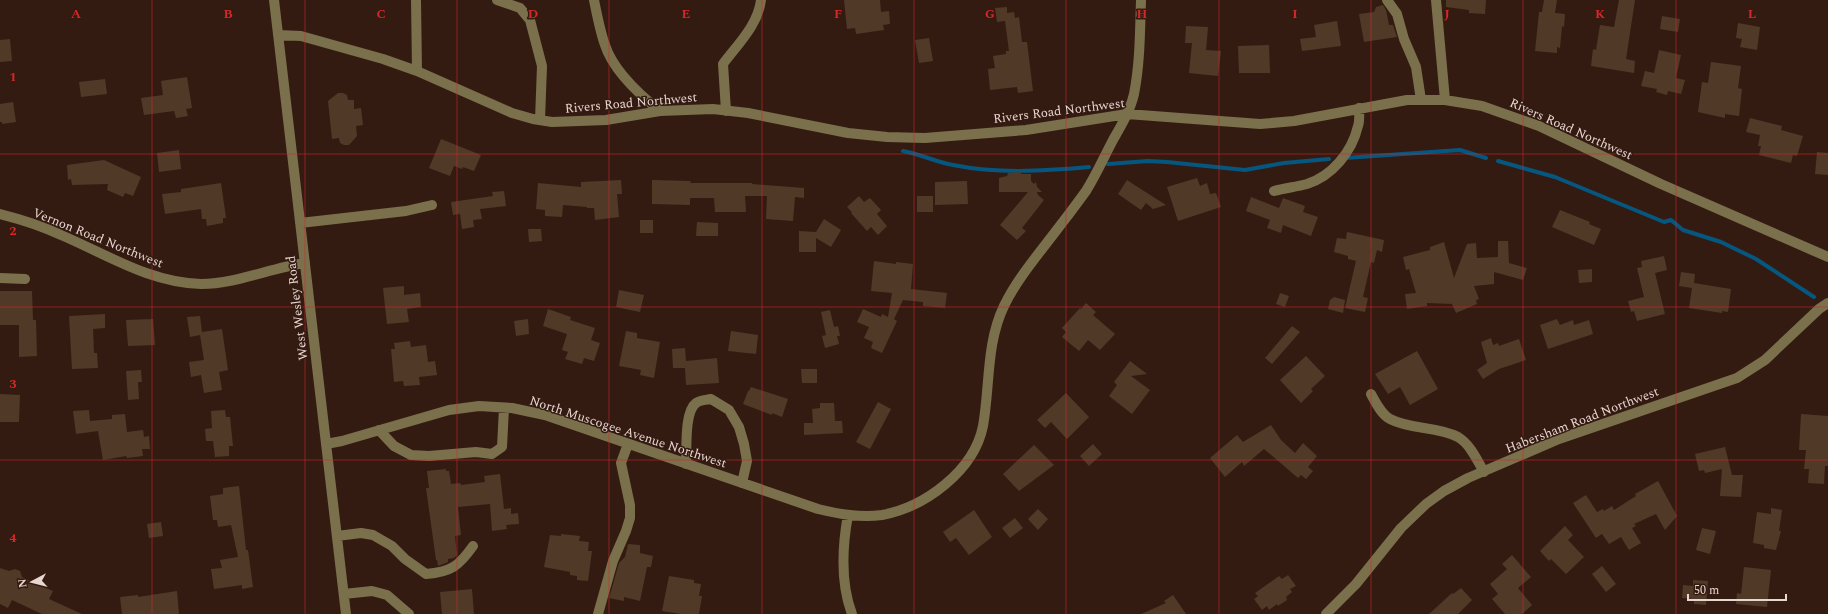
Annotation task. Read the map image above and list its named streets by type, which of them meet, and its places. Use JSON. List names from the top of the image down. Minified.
{"streets":{"street":["Rivers Road Northwest","Vernon Road Northwest","West Wesley Road","Habersham Road Northwest","North Muscogee Avenue Northwest"]},"crossings":[["Rivers Road Northwest","West Wesley Road"],["Rivers Road Northwest","North Muscogee Avenue Northwest"],["Vernon Road Northwest","West Wesley Road"],["West Wesley Road","North Muscogee Avenue Northwest"]],"scale_bar":"50 m","north":"left","grid":{"columns":["A","B","C","D","E","F","G","H","I","J","K","L"],"rows":["1","2","3","4"]}}
